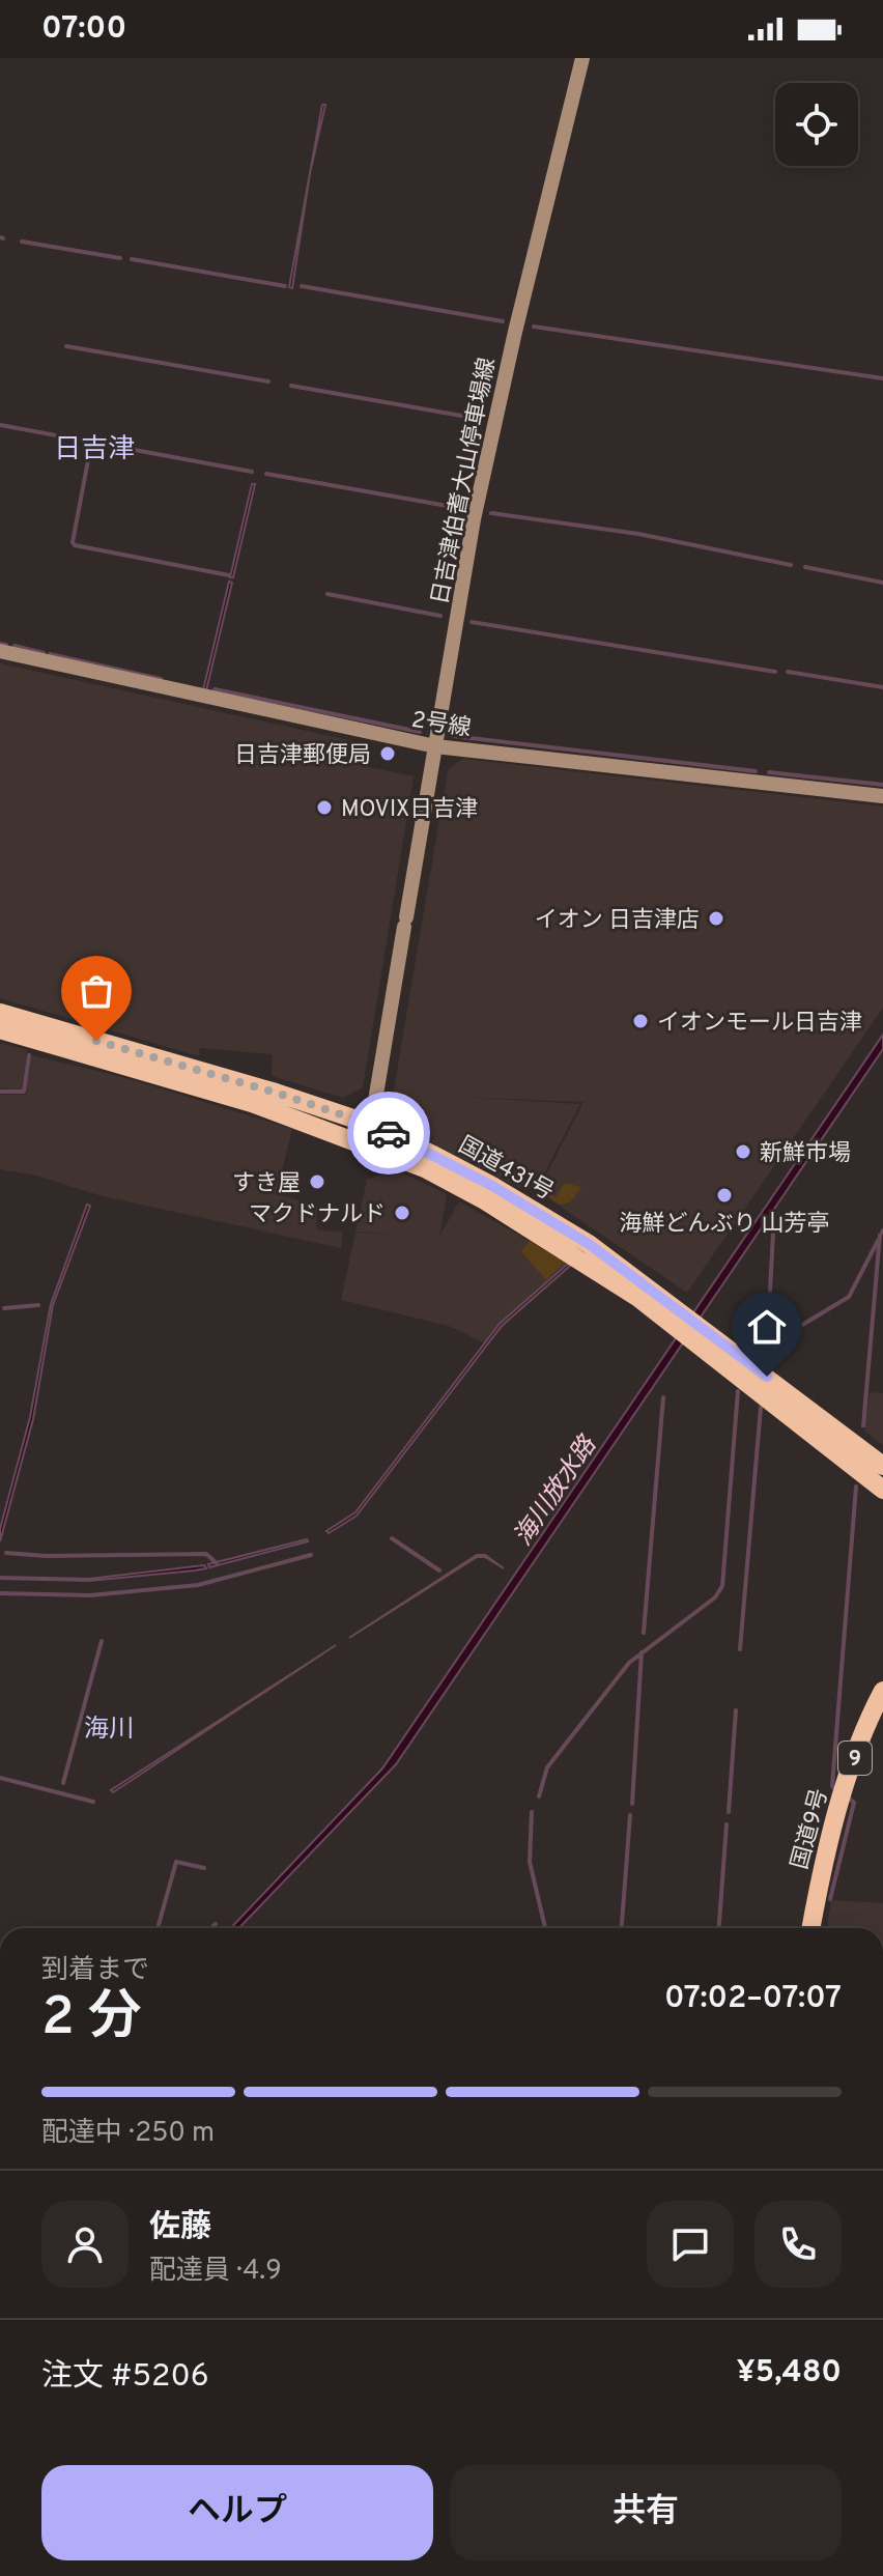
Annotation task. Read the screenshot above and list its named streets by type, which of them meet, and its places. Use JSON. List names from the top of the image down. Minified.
{"streets":{"highway":["国道431号","9","国道9号"],"main road":["日吉津伯耆大山停車場線","2号線"]},"crossings":[["日吉津伯耆大山停車場線","2号線"],["日吉津伯耆大山停車場線","国道431号"]],"districts":["日吉津","海川"],"water":["海川放水路"],"places":["日吉津郵便局","MOVIX日吉津","イオン 日吉津店","イオンモール日吉津","新鮮市場","すき屋","海鮮どんぶり 山芳亭","マクドナルド"],"page":{"status":"07:00","heading":["2 分","到着まで","07:02–07:07"],"panel":["佐藤","配達員 · 4.9","注文 #5206","¥5,480"],"bar":"配達中 · 250 m","buttons":["ヘルプ","共有"]}}
